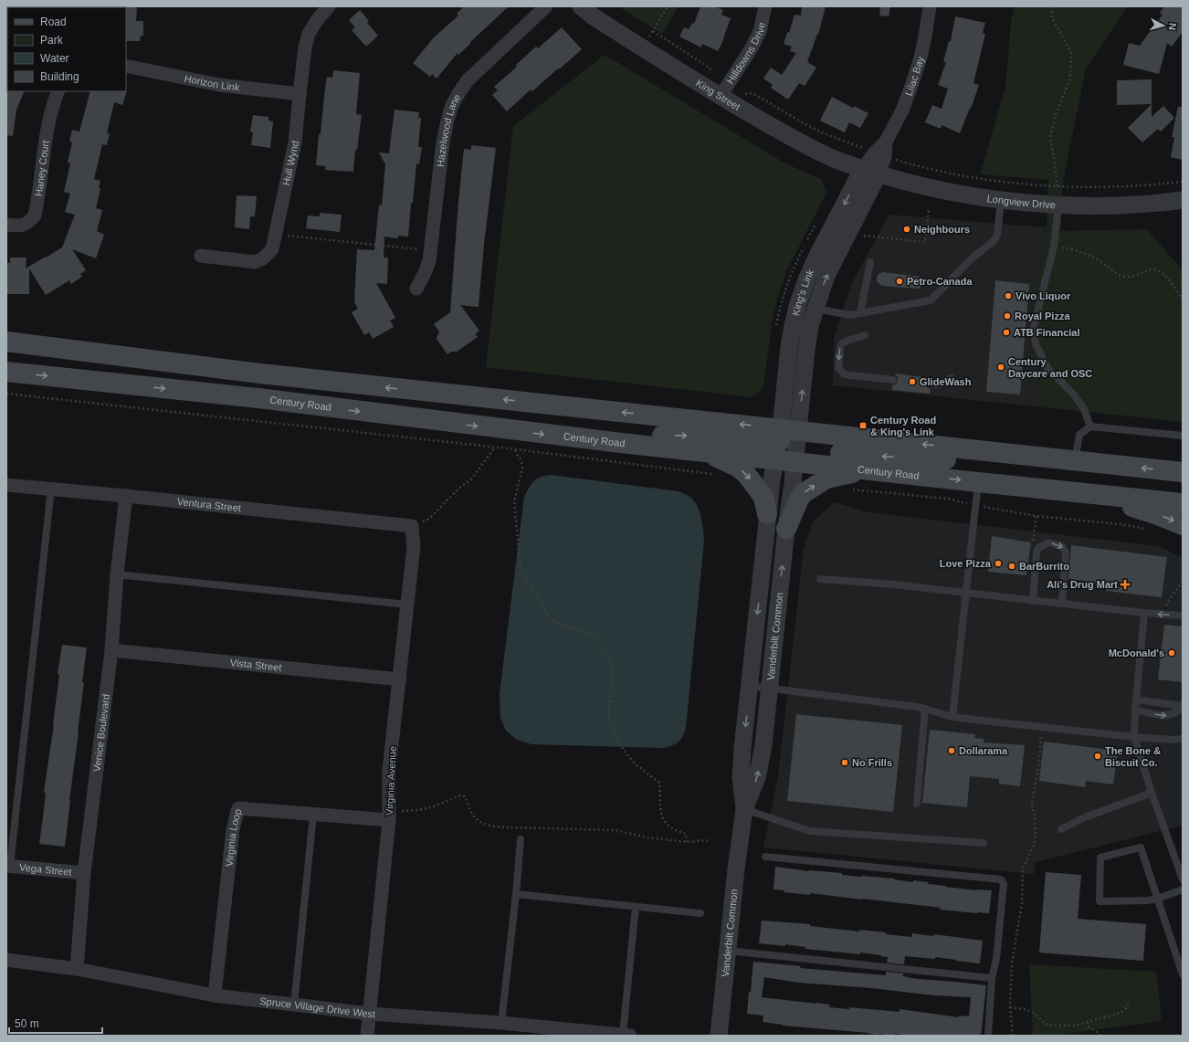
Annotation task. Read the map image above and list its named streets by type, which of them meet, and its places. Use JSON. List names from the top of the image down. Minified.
{"streets":{"main road":["Century Road"],"street":["Hilldowns Drive","Lilac Bay","Horizon Link","King Street","Hazelwood Lane","Hull Wynd","Haney Court","Longview Drive","King's Link","Ventura Street","Vanderbilt Common","Vista Street","Venice Boulevard","Virginia Avenue","Virginia Loop","Vega Street","Spruce Village Drive West"]},"crossings":[["Hilldowns Drive","King Street"],["Lilac Bay","King Street"],["Lilac Bay","Longview Drive"],["Lilac Bay","King's Link"],["Horizon Link","Hull Wynd"],["King Street","Longview Drive"],["King Street","King's Link"],["Longview Drive","King's Link"],["King's Link","Century Road"],["King's Link","Vanderbilt Common"],["Century Road","Vanderbilt Common"],["Ventura Street","Venice Boulevard"],["Ventura Street","Virginia Avenue"],["Vista Street","Venice Boulevard"],["Vista Street","Virginia Avenue"],["Venice Boulevard","Vega Street"],["Venice Boulevard","Spruce Village Drive West"],["Virginia Avenue","Virginia Loop"],["Virginia Avenue","Spruce Village Drive West"],["Virginia Loop","Spruce Village Drive West"]],"places":{"other":["Neighbours","Petro-Canada","Vivo Liquor","Royal Pizza","ATB Financial","Century Daycare and OSC","GlideWash","Love Pizza","BarBurrito","McDonald's","Dollarama","The Bone & Biscuit Co.","No Frills"],"transit":["Century Road & King's Link"],"health":["Ali’s Drug Mart"]},"legend":["Road","Park","Water","Building"],"scale_bar":"50 m","north":"right"}
